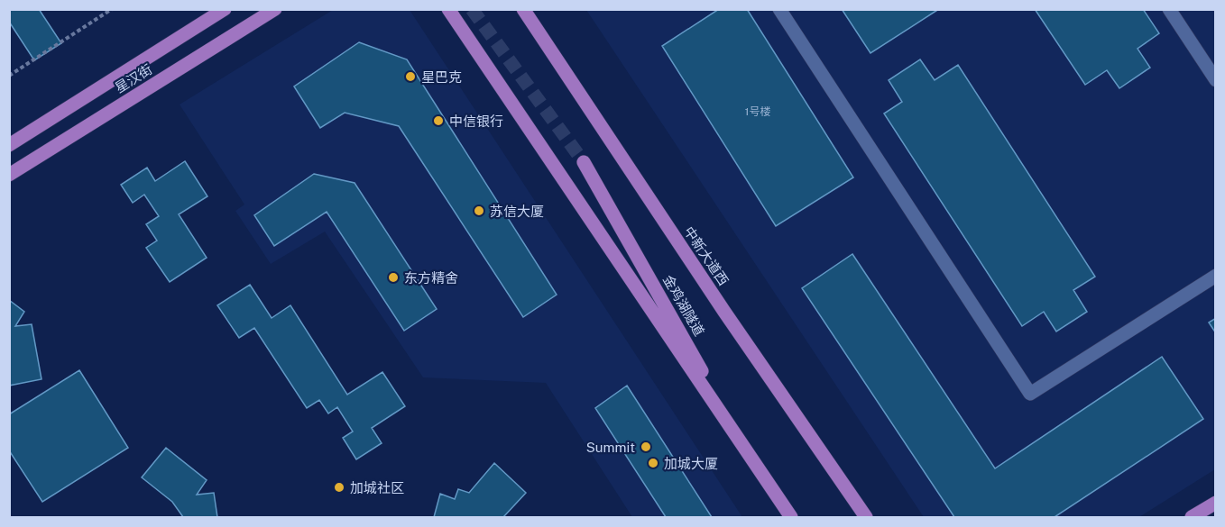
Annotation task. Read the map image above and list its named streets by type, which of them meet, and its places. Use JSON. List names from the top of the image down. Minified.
{"streets":{"main road":["星汉街","中新大道西","金鸡湖隧道"]},"places":["星巴克","中信银行","苏信大厦","东方精舍","Summit","加城大厦","加城社区"],"house_numbers":["1号楼"]}
